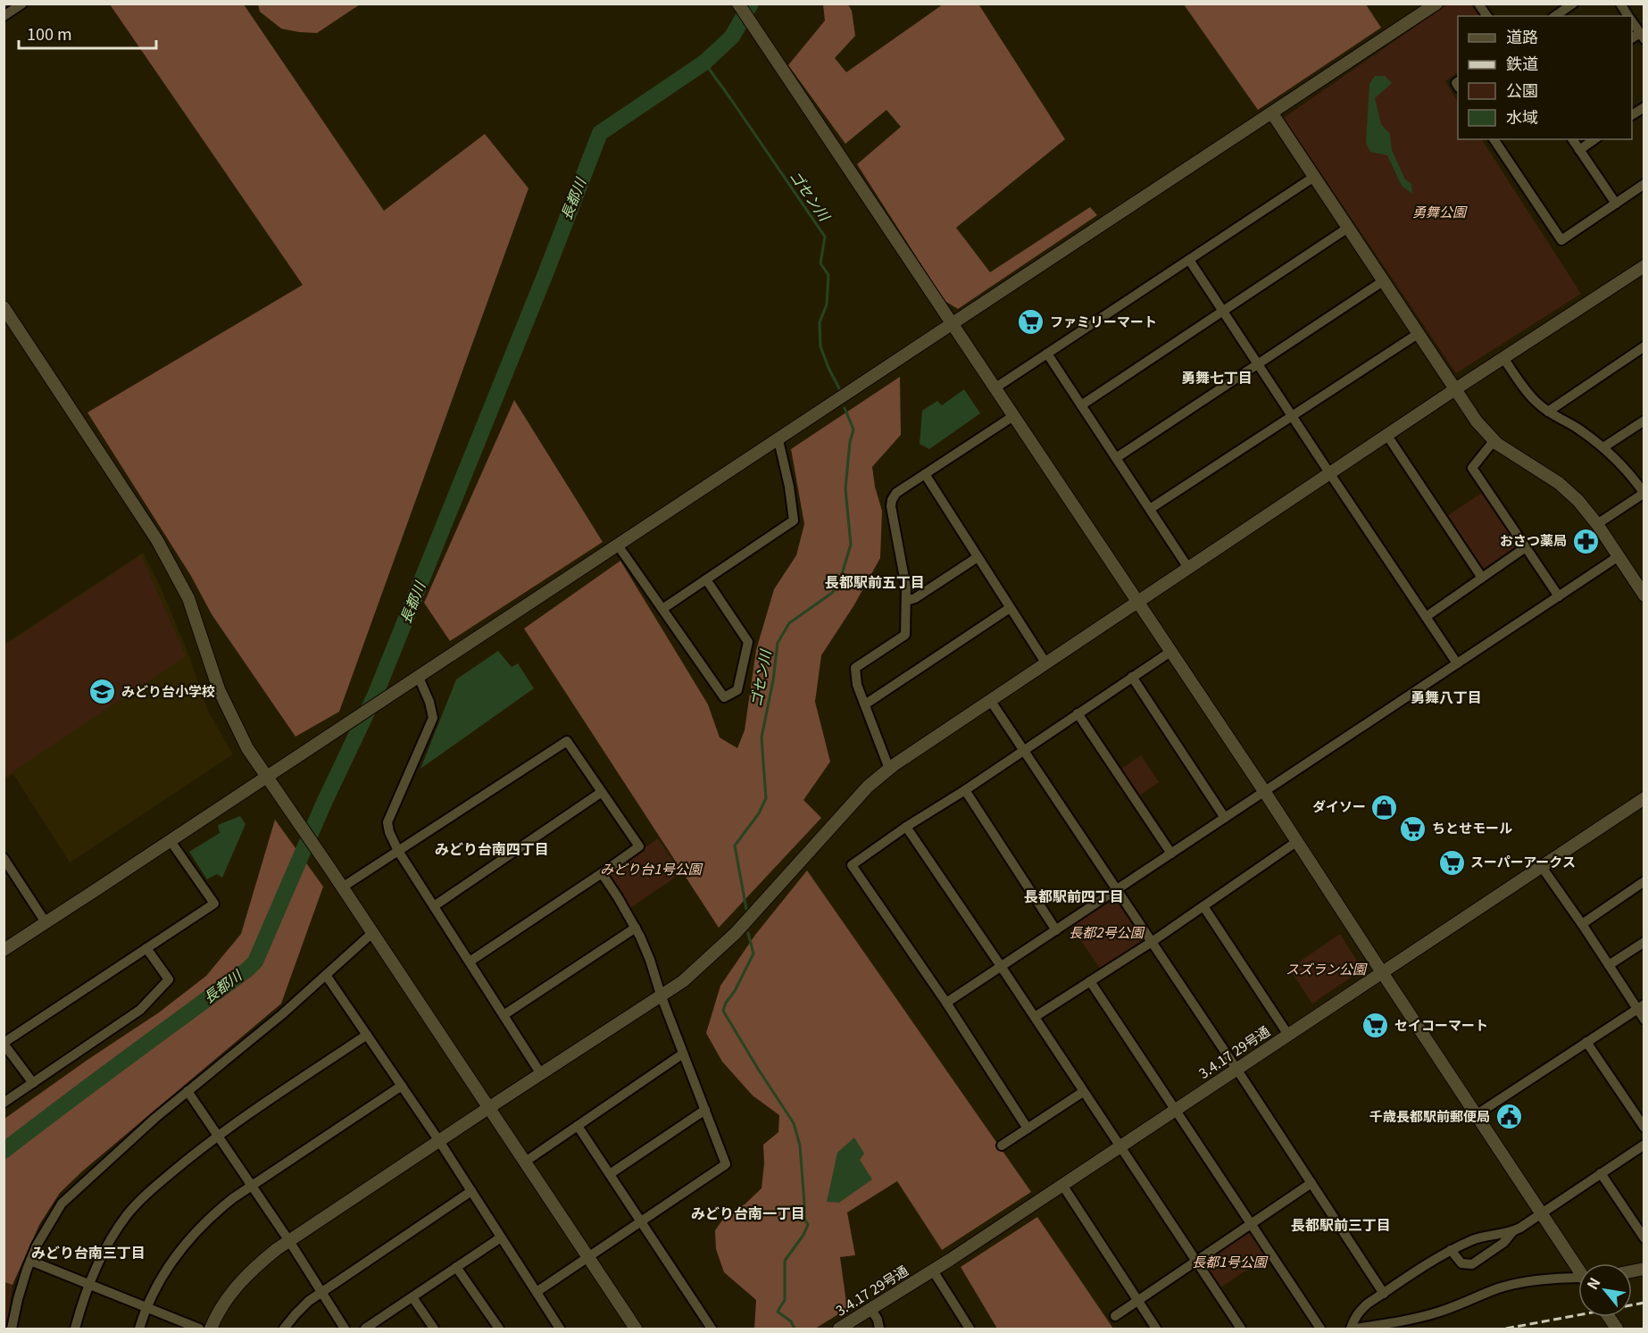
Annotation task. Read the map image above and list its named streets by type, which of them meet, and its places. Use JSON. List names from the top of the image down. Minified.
{"streets":{"street":["3.4.17 29号通"]},"districts":["勇舞七丁目","長都駅前五丁目","勇舞八丁目","みどり台南四丁目","長都駅前四丁目","みどり台南一丁目","長都駅前三丁目","みどり台南三丁目"],"water":["ゴセン川","長都川"],"parks":["勇舞公園","みどり台1号公園","長都2号公園","スズラン公園","長都1号公園"],"places":{"supermarket":["ファミリーマート","ちとせモール","スーパーアークス","セイコーマート"],"pharmacy":["おさつ薬局"],"school or university":["みどり台小学校"],"shop":["ダイソー"],"public building":["千歳長都駅前郵便局"]},"legend":["道路","鉄道","公園","水域"],"scale_bar":"100 m","north":"top left"}
